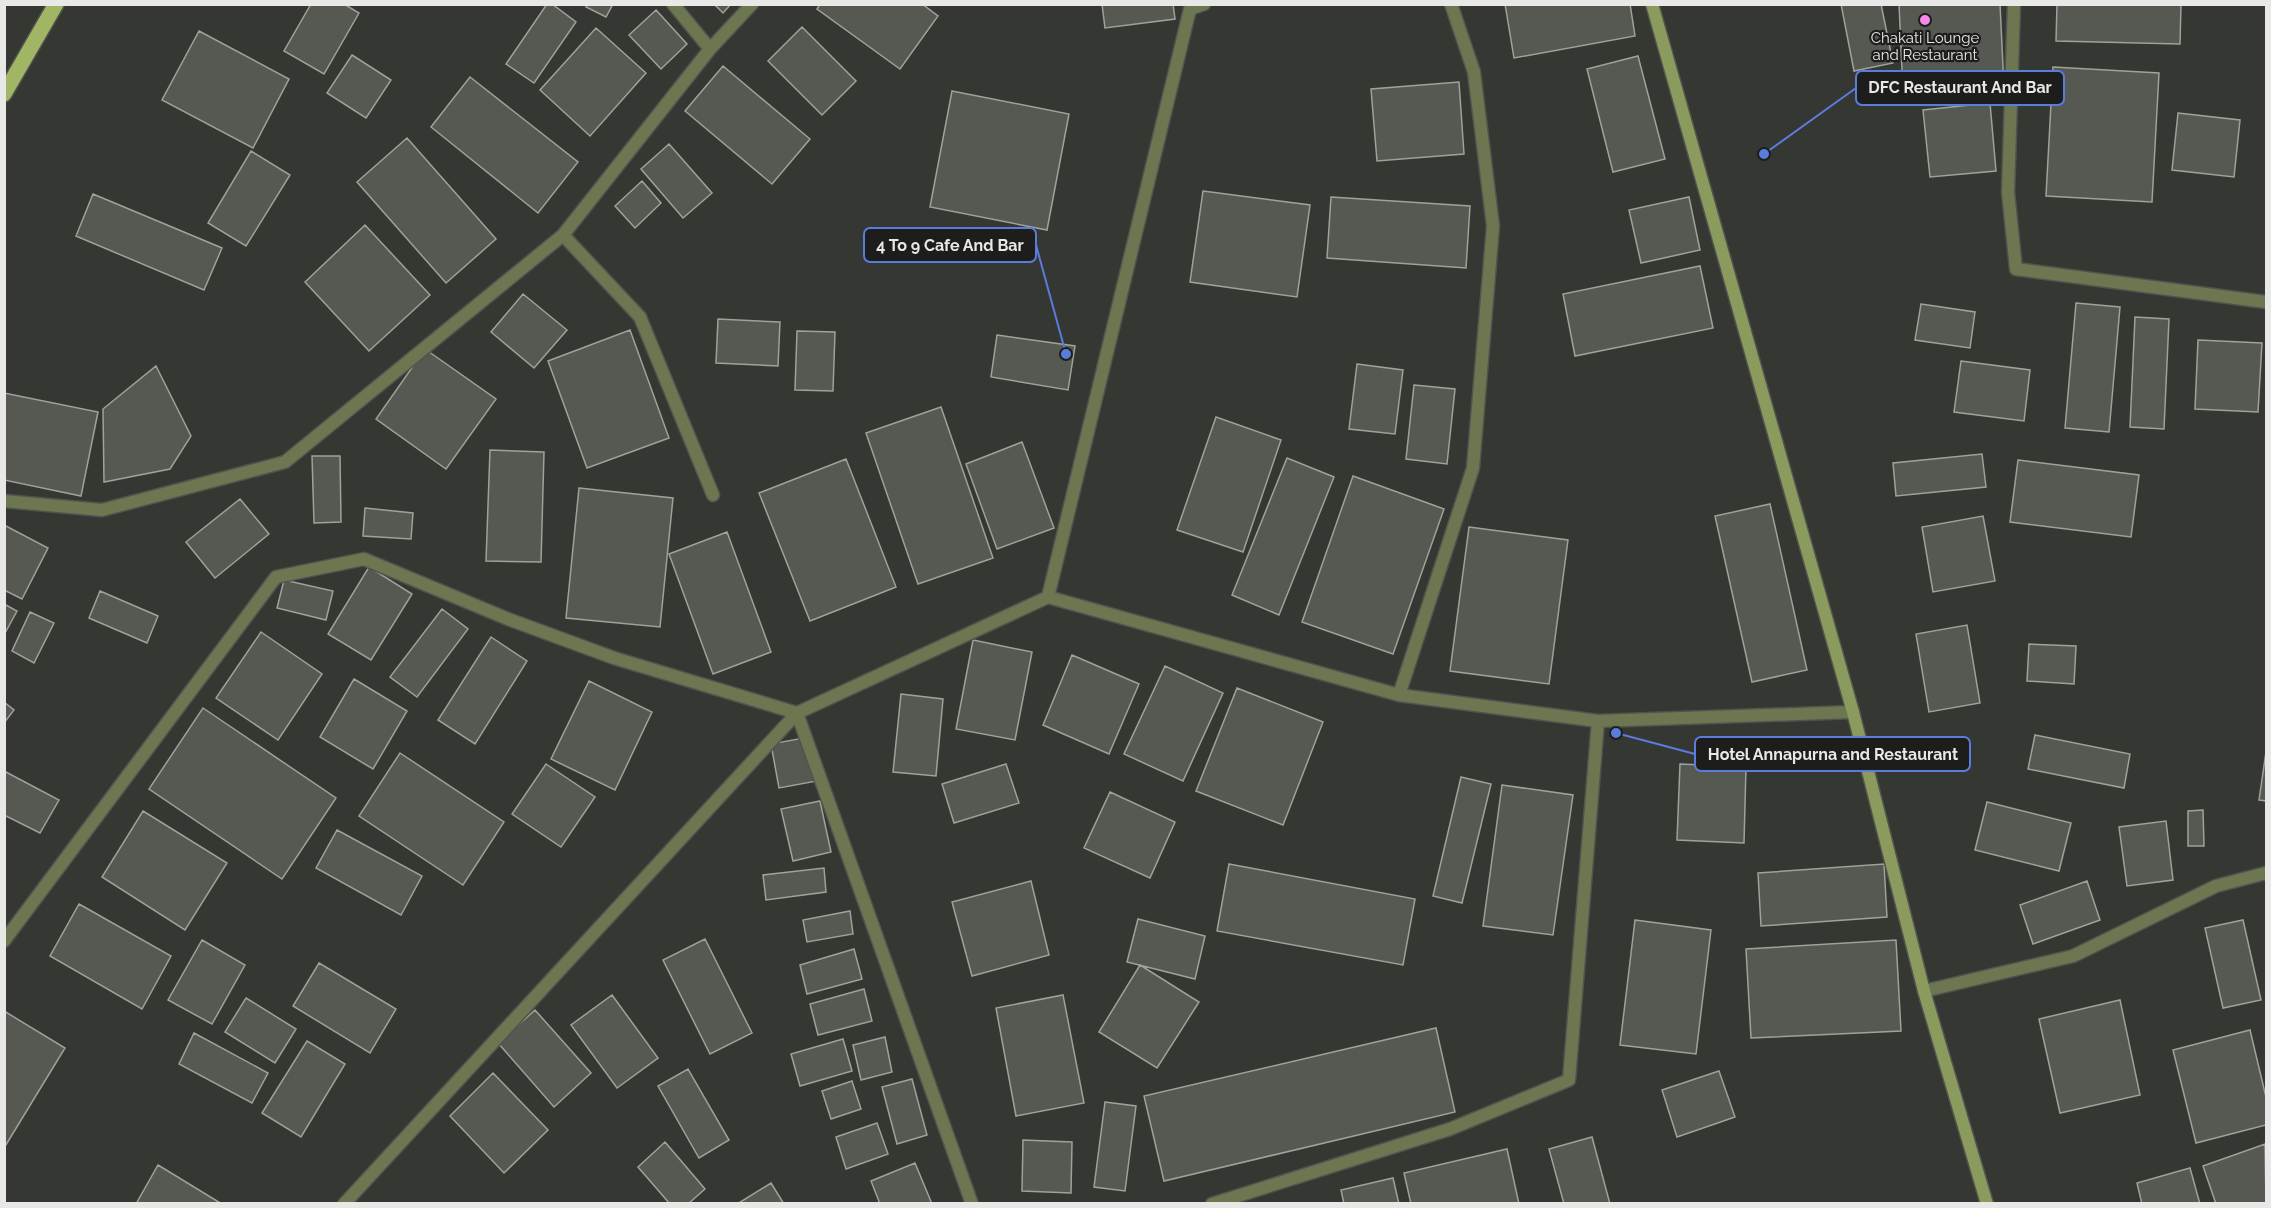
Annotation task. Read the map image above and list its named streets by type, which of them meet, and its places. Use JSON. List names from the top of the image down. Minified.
{"places":["Chakati Lounge and Restaurant","DFC Restaurant And Bar","4 To 9 Cafe And Bar","Hotel Annapurna and Restaurant"]}
